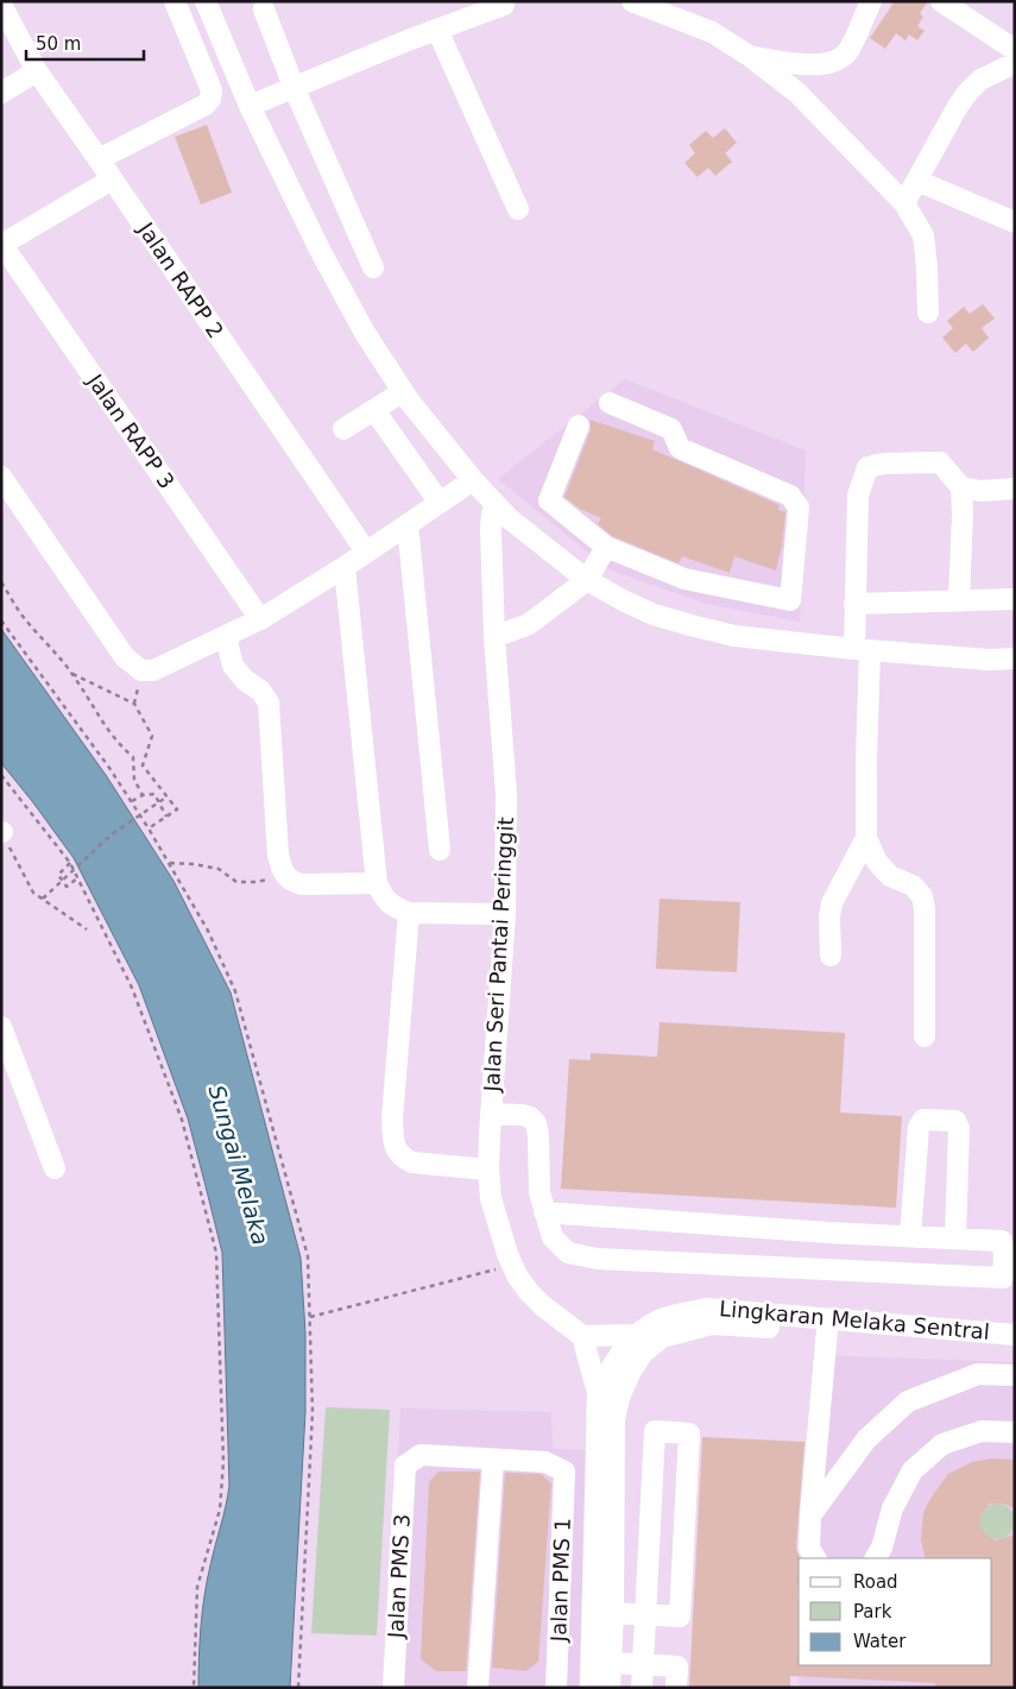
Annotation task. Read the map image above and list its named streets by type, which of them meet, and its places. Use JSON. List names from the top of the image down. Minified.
{"streets":{"street":["Jalan RAPP 2","Jalan RAPP 3","Jalan Seri Pantai Peringgit","Lingkaran Melaka Sentral","Jalan PMS 3","Jalan PMS 1"]},"crossings":[["Jalan PMS 3","Jalan PMS 1"]],"water":["Sungai Melaka"],"legend":["Road","Park","Water"],"scale_bar":"50 m"}
